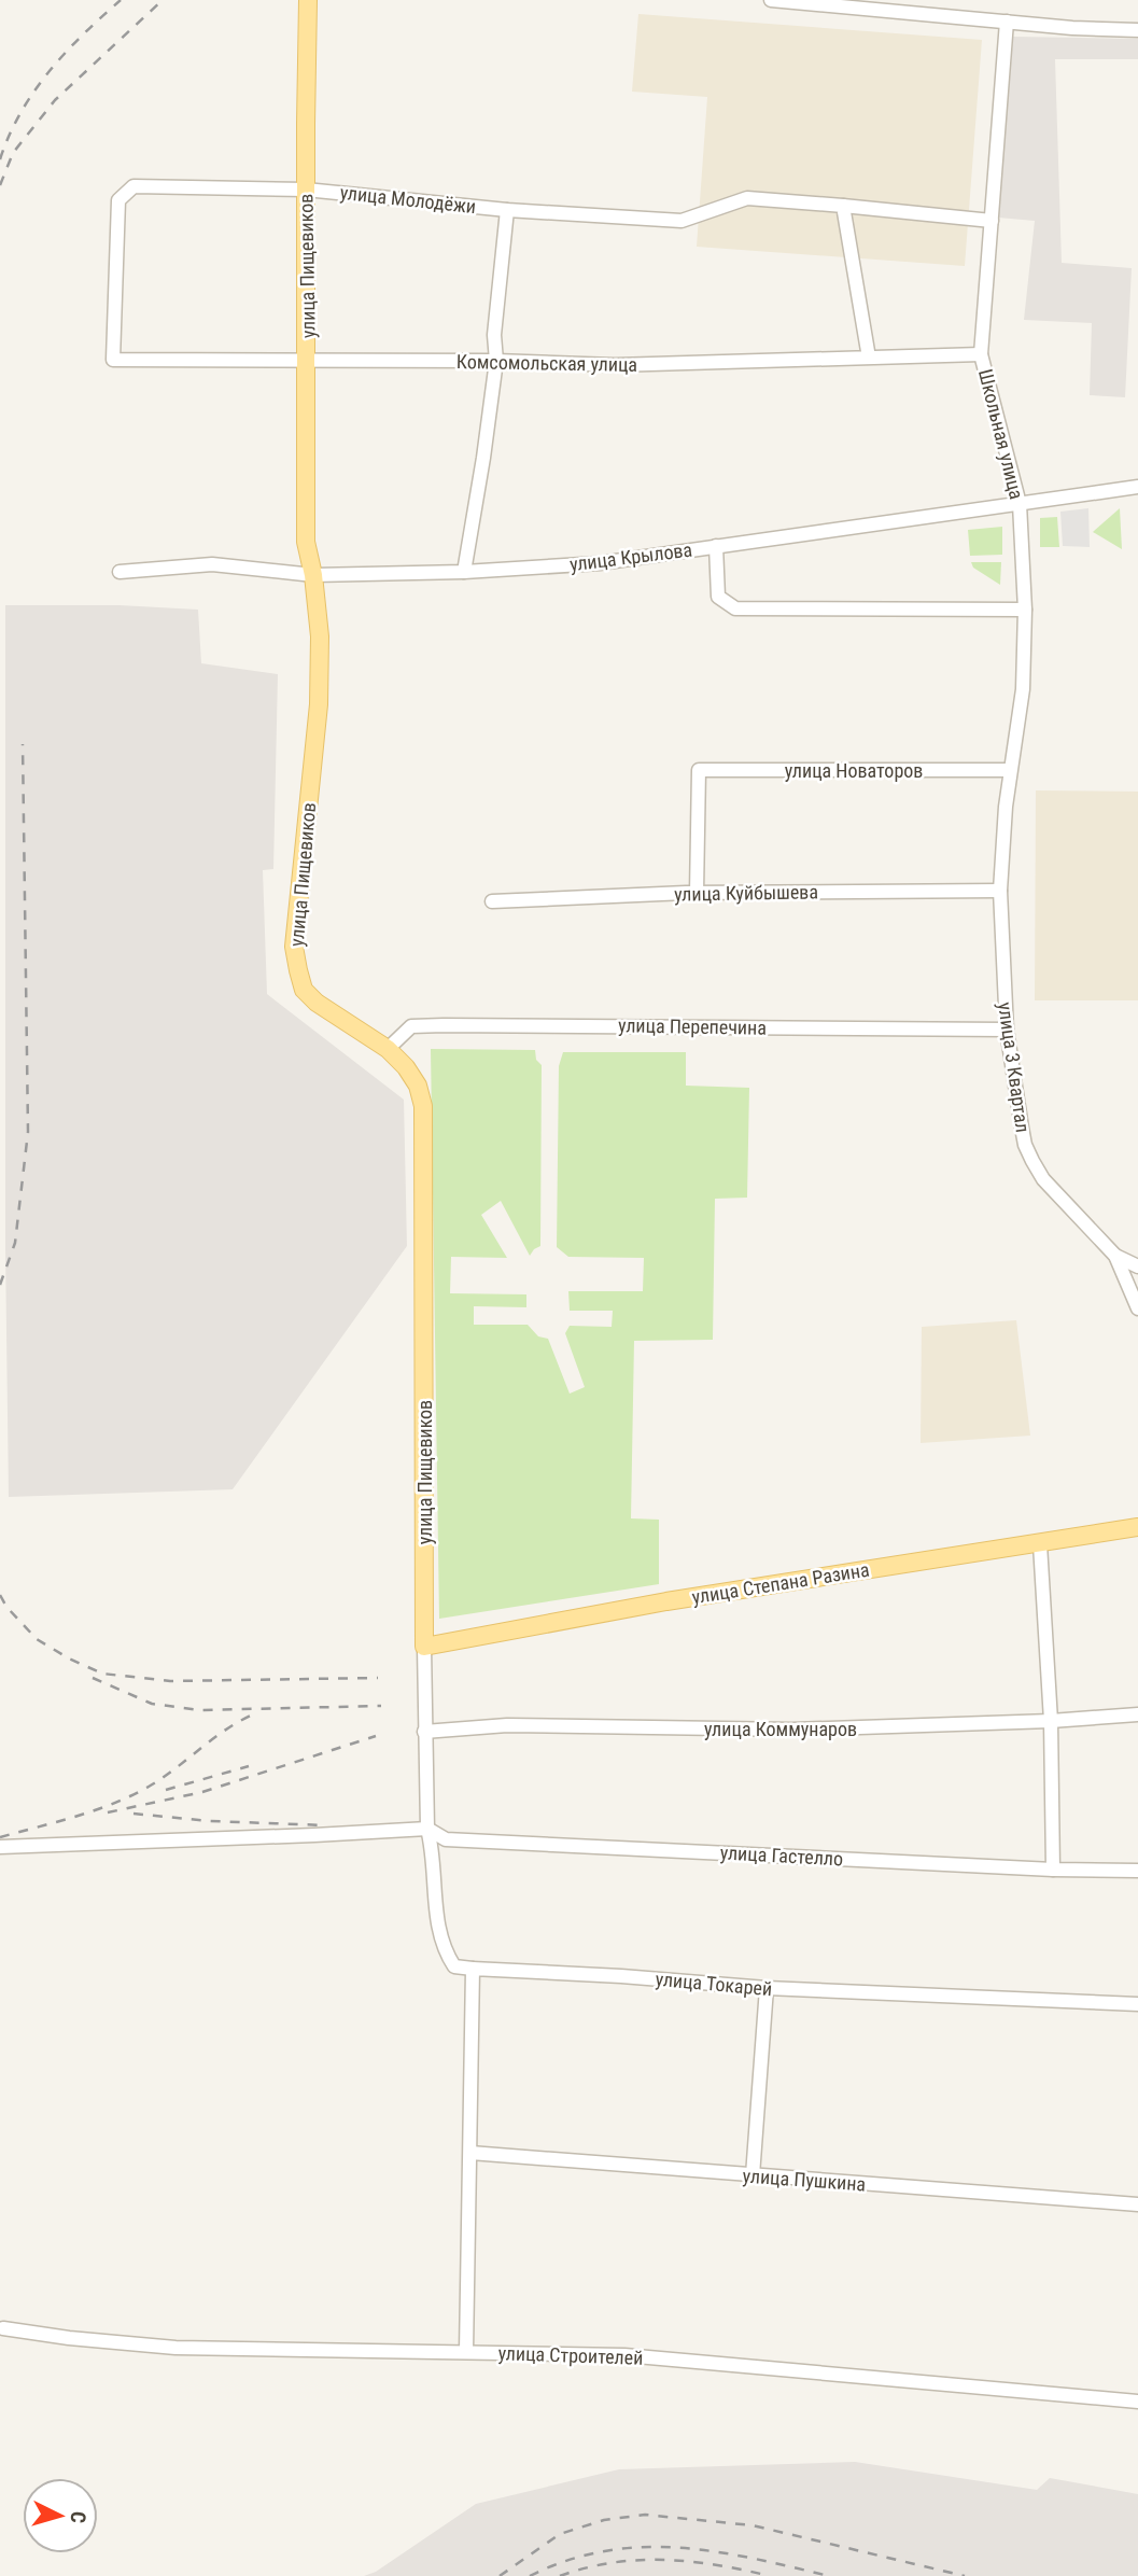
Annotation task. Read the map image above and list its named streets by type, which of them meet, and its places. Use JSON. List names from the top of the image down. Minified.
{"streets":{"main road":["улица Пищевиков","улица Степана Разина"],"street":["улица Молодёжи","Комсомольская улица","Школьная улица","улица Крылова","улица Новаторов","улица Куйбышева","улица Перепечина","улица 3 Квартал","улица Коммунаров","улица Гастелло","улица Токарей","улица Пушкина","улица Строителей"]},"crossings":[["улица Молодёжи","улица Пищевиков"],["улица Молодёжи","Комсомольская улица"],["улица Пищевиков","Комсомольская улица"],["улица Пищевиков","улица Крылова"],["улица Пищевиков","улица Перепечина"],["улица Пищевиков","улица Степана Разина"],["улица Пищевиков","улица Коммунаров"],["улица Пищевиков","улица Гастелло"],["улица Пищевиков","улица Токарей"],["Комсомольская улица","Школьная улица"],["Школьная улица","улица Крылова"],["Школьная улица","улица Новаторов"],["Школьная улица","улица Куйбышева"],["Школьная улица","улица 3 Квартал"],["улица Новаторов","улица Куйбышева"],["улица Куйбышева","улица 3 Квартал"],["улица Перепечина","улица 3 Квартал"]],"north":"right"}
